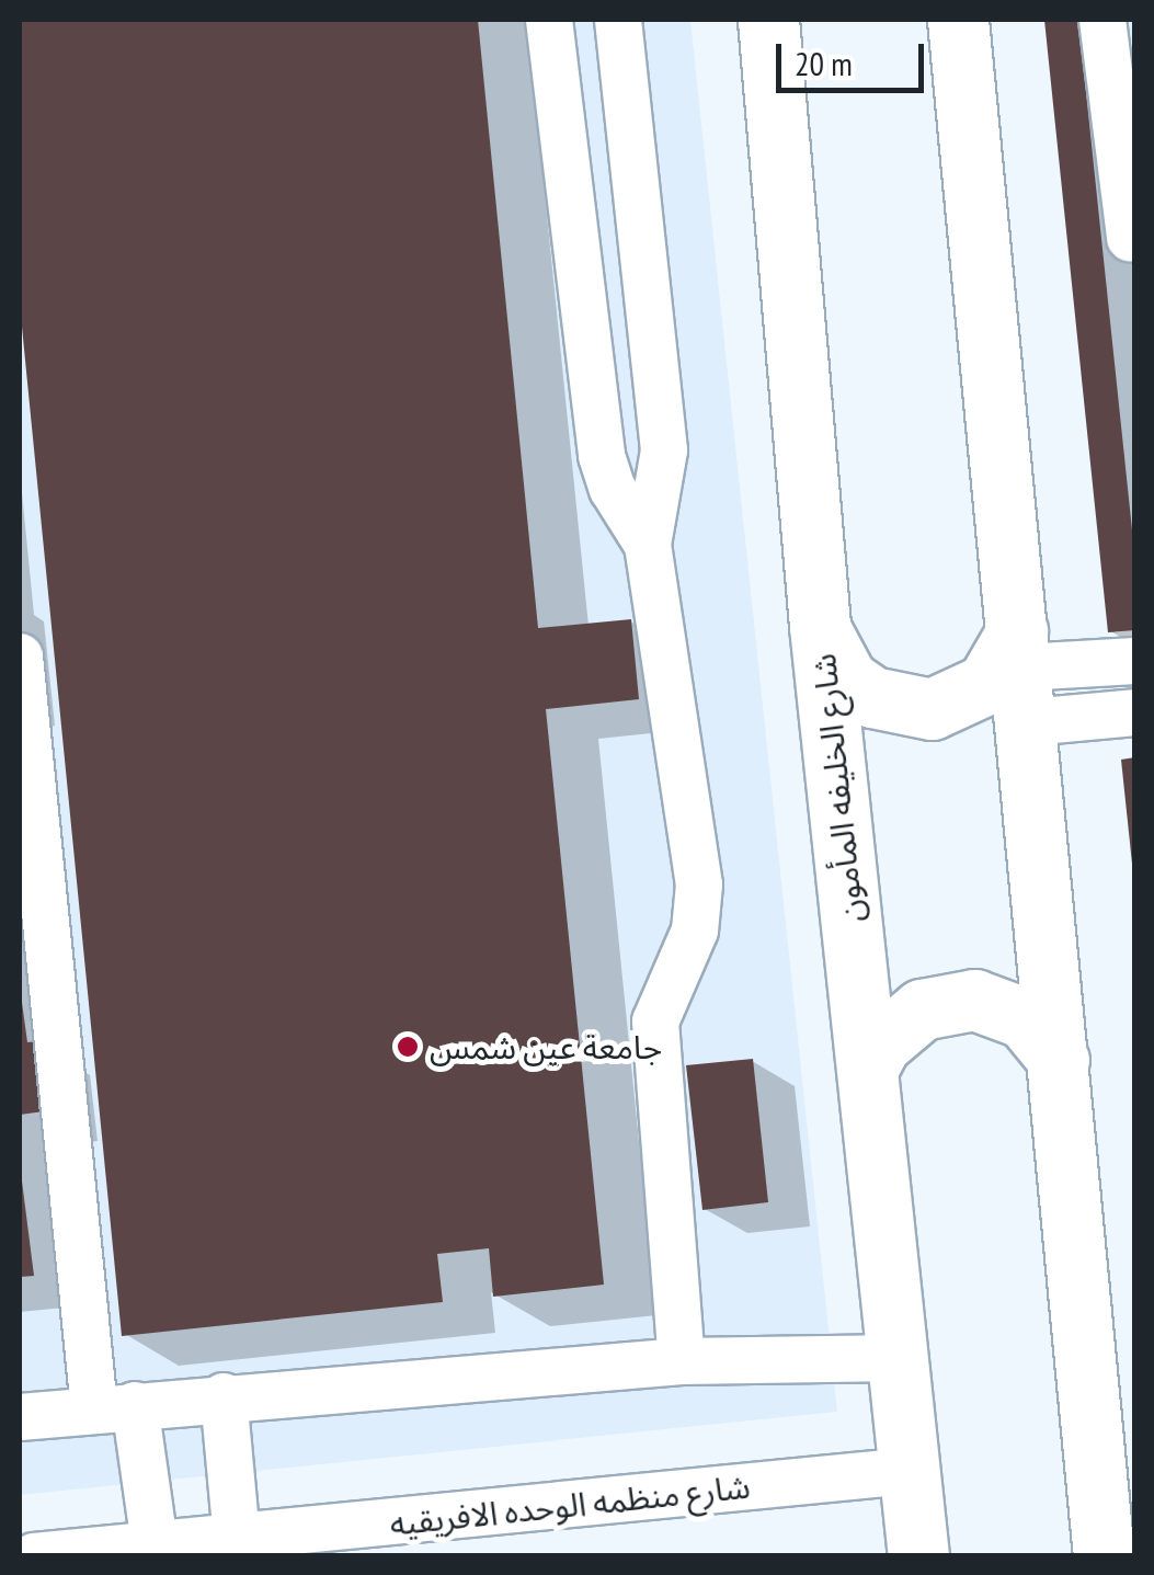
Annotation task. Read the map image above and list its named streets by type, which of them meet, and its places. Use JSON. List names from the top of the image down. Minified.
{"streets":{"main road":["شارع الخليفه المأمون"],"street":["شارع منظمه الوحده الافريقيه"]},"crossings":[["شارع الخليفه المأمون","شارع منظمه الوحده الافريقيه"]],"places":["جامعة عين شمس"],"scale_bar":"20 m"}
